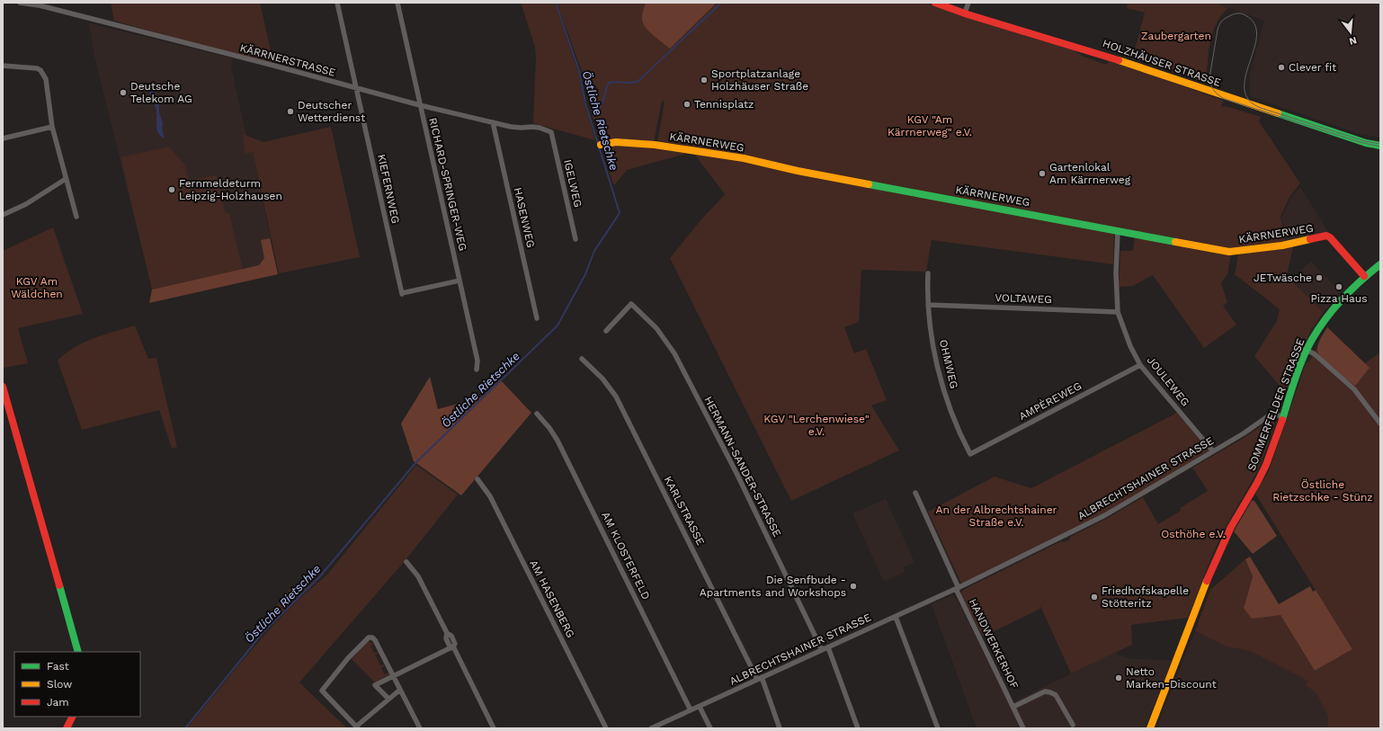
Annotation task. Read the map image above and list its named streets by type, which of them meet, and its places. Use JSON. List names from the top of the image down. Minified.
{"streets":{"street":["KÄRRNERSTRASSE","HOLZHÄUSER STRASSE","KÄRRNERWEG","IGELWEG","RICHARD-SPRINGER-WEG","KIEFERNWEG","HASENWEG","VOLTAWEG","OHMWEG","JOULEWEG","AMPÈREWEG","SOMMERFELDER STRASSE","HERMANN-SANDER-STRASSE","ALBRECHTSHAINER STRASSE","KARLSTRASSE","AM KLOSTERFELD","AM HASENBERG","HANDWERKERHOF"]},"crossings":[["KÄRRNERSTRASSE","IGELWEG"],["KÄRRNERSTRASSE","RICHARD-SPRINGER-WEG"],["KÄRRNERSTRASSE","KIEFERNWEG"],["KÄRRNERSTRASSE","HASENWEG"],["KÄRRNERWEG","JOULEWEG"],["KÄRRNERWEG","SOMMERFELDER STRASSE"],["RICHARD-SPRINGER-WEG","KIEFERNWEG"],["VOLTAWEG","OHMWEG"],["VOLTAWEG","JOULEWEG"],["OHMWEG","AMPÈREWEG"],["JOULEWEG","AMPÈREWEG"],["JOULEWEG","ALBRECHTSHAINER STRASSE"],["SOMMERFELDER STRASSE","ALBRECHTSHAINER STRASSE"],["HERMANN-SANDER-STRASSE","ALBRECHTSHAINER STRASSE"],["ALBRECHTSHAINER STRASSE","KARLSTRASSE"],["ALBRECHTSHAINER STRASSE","AM KLOSTERFELD"],["ALBRECHTSHAINER STRASSE","HANDWERKERHOF"]],"water":["Östliche Rietschke"],"parks":["Zaubergarten","KGV \"Am Kärrnerweg\" e.V.","KGV Am Wäldchen","KGV \"Lerchenwiese\" e.V.","Östliche Rietzschke - Stünz","An der Albrechtshainer Straße e.V.","Osthöhe e.V."],"places":["Clever fit","Sportplatzanlage Holzhäuser Straße","Deutsche Telekom AG","Tennisplatz","Deutscher Wetterdienst","Gartenlokal Am Kärrnerweg","Fernmeldeturm Leipzig-Holzhausen","JETwäsche","Pizza Haus","Die Senfbude - Apartments and Workshops","Friedhofskapelle Stötteritz","Netto Marken-Discount"],"legend":["Fast","Slow","Jam"],"north":"bottom"}
